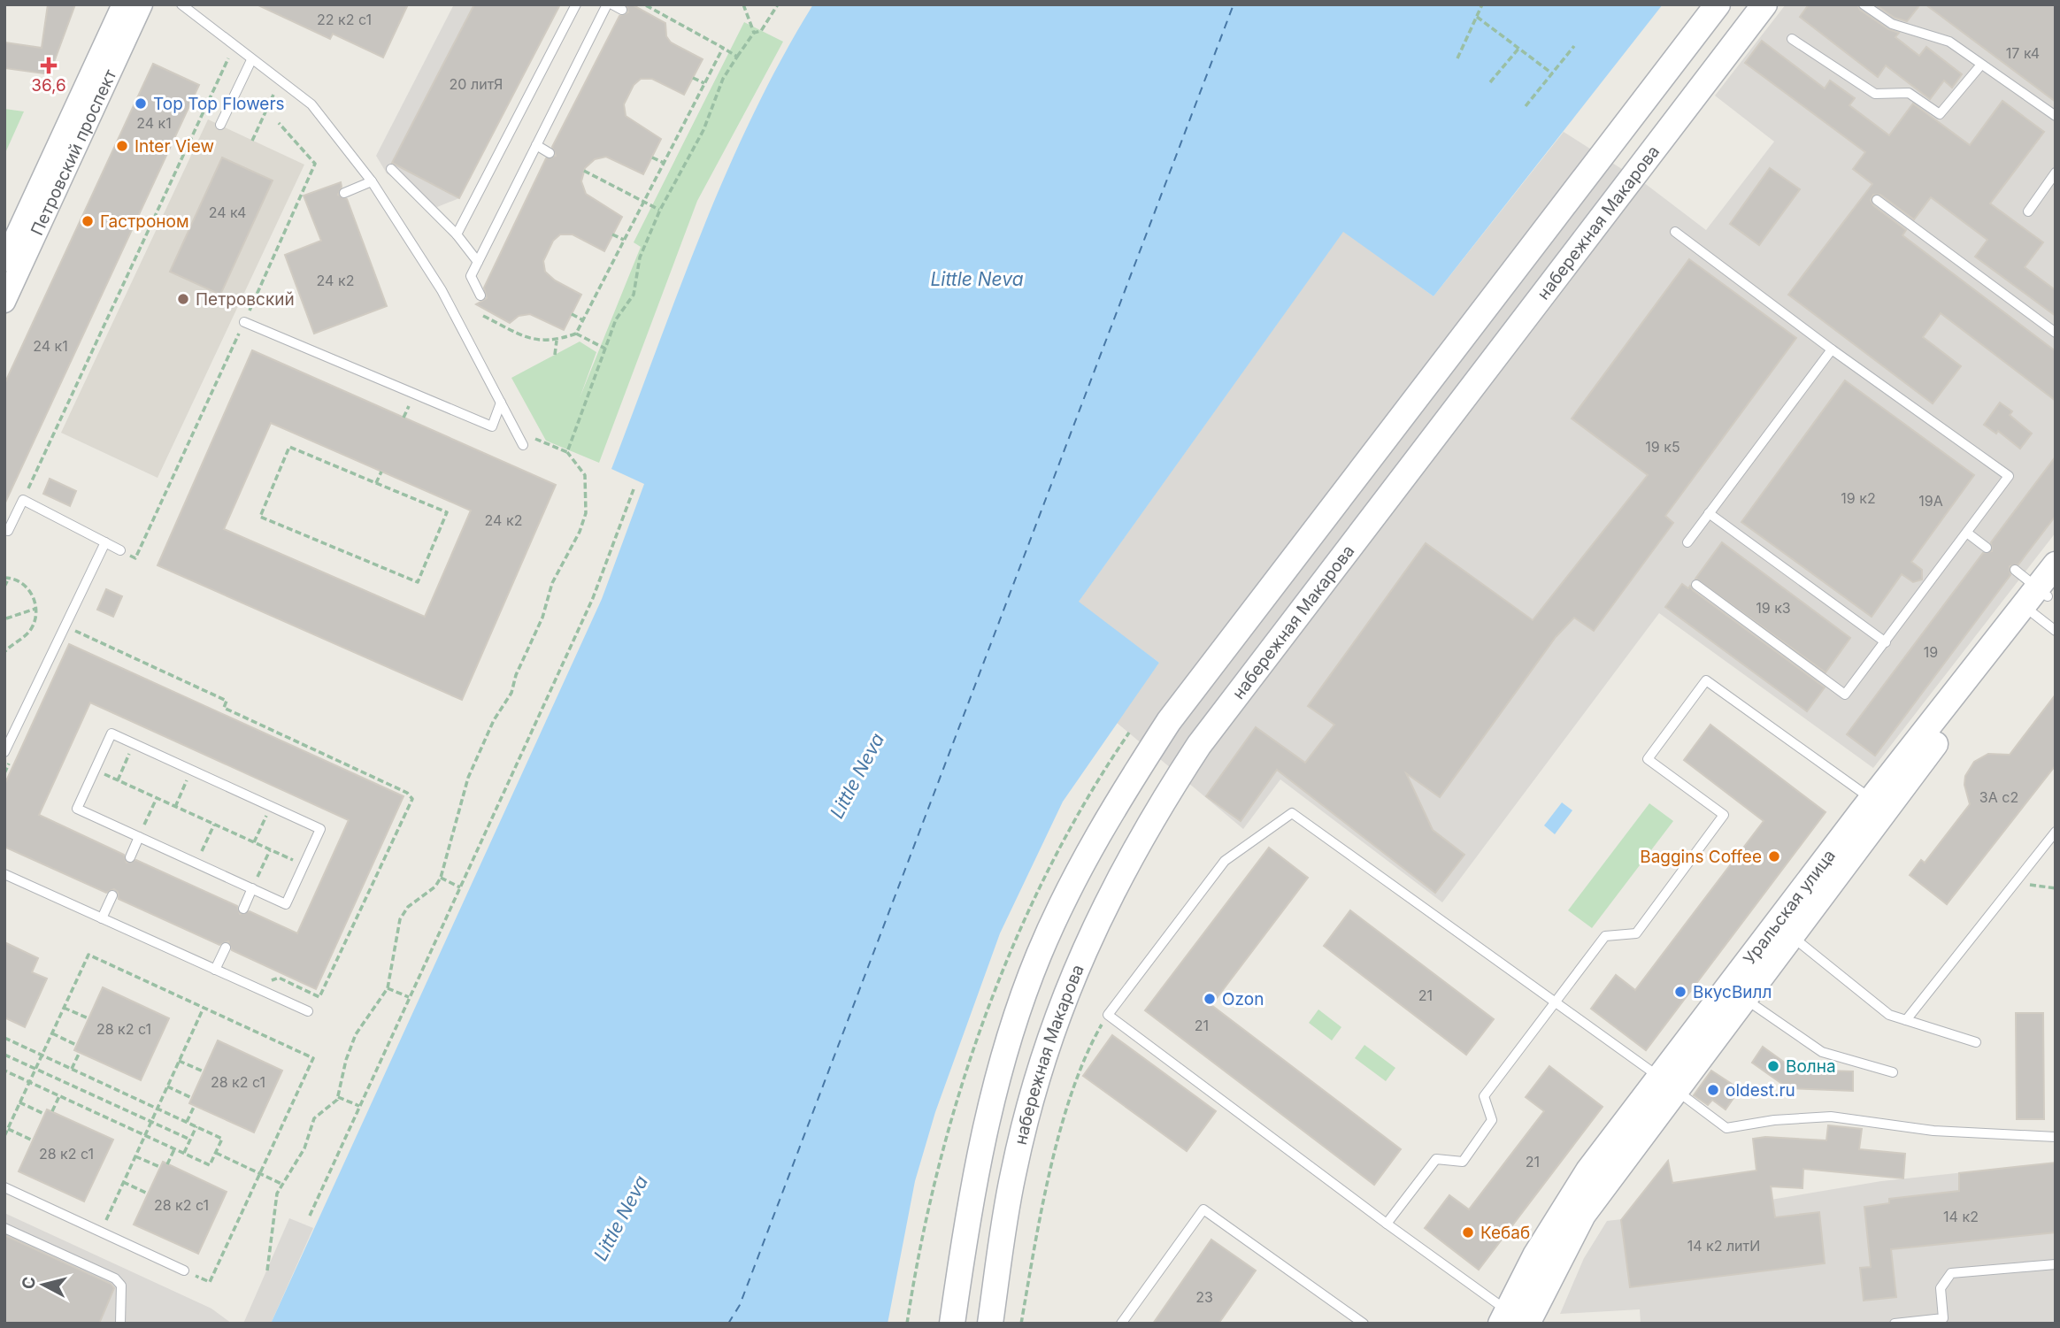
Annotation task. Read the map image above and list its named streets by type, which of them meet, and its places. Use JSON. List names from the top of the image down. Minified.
{"streets":{"main road":["набережная Макарова","Уральская улица"],"street":["Петровский проспект"]},"water":["Little Neva"],"places":{"health":["36,6"],"other":["Top Top Flowers","Inter View","Гастроном","Петровский","Baggins Coffee","ВкусВилл","Ozon","Волна","oldest.ru","Кебаб"]},"house_numbers":["22 к2 с1","17 к4","20 литЯ","24 к1","24 к4","24 к2","24 к1","19 к5","19 к2","19А","24 к2","19 к3","19","3А с2","21","21","28 к2 с1","28 к2 с1","28 к2 с1","21","28 к2 с1","14 к2","14 к2 литИ","23"],"north":"left"}
